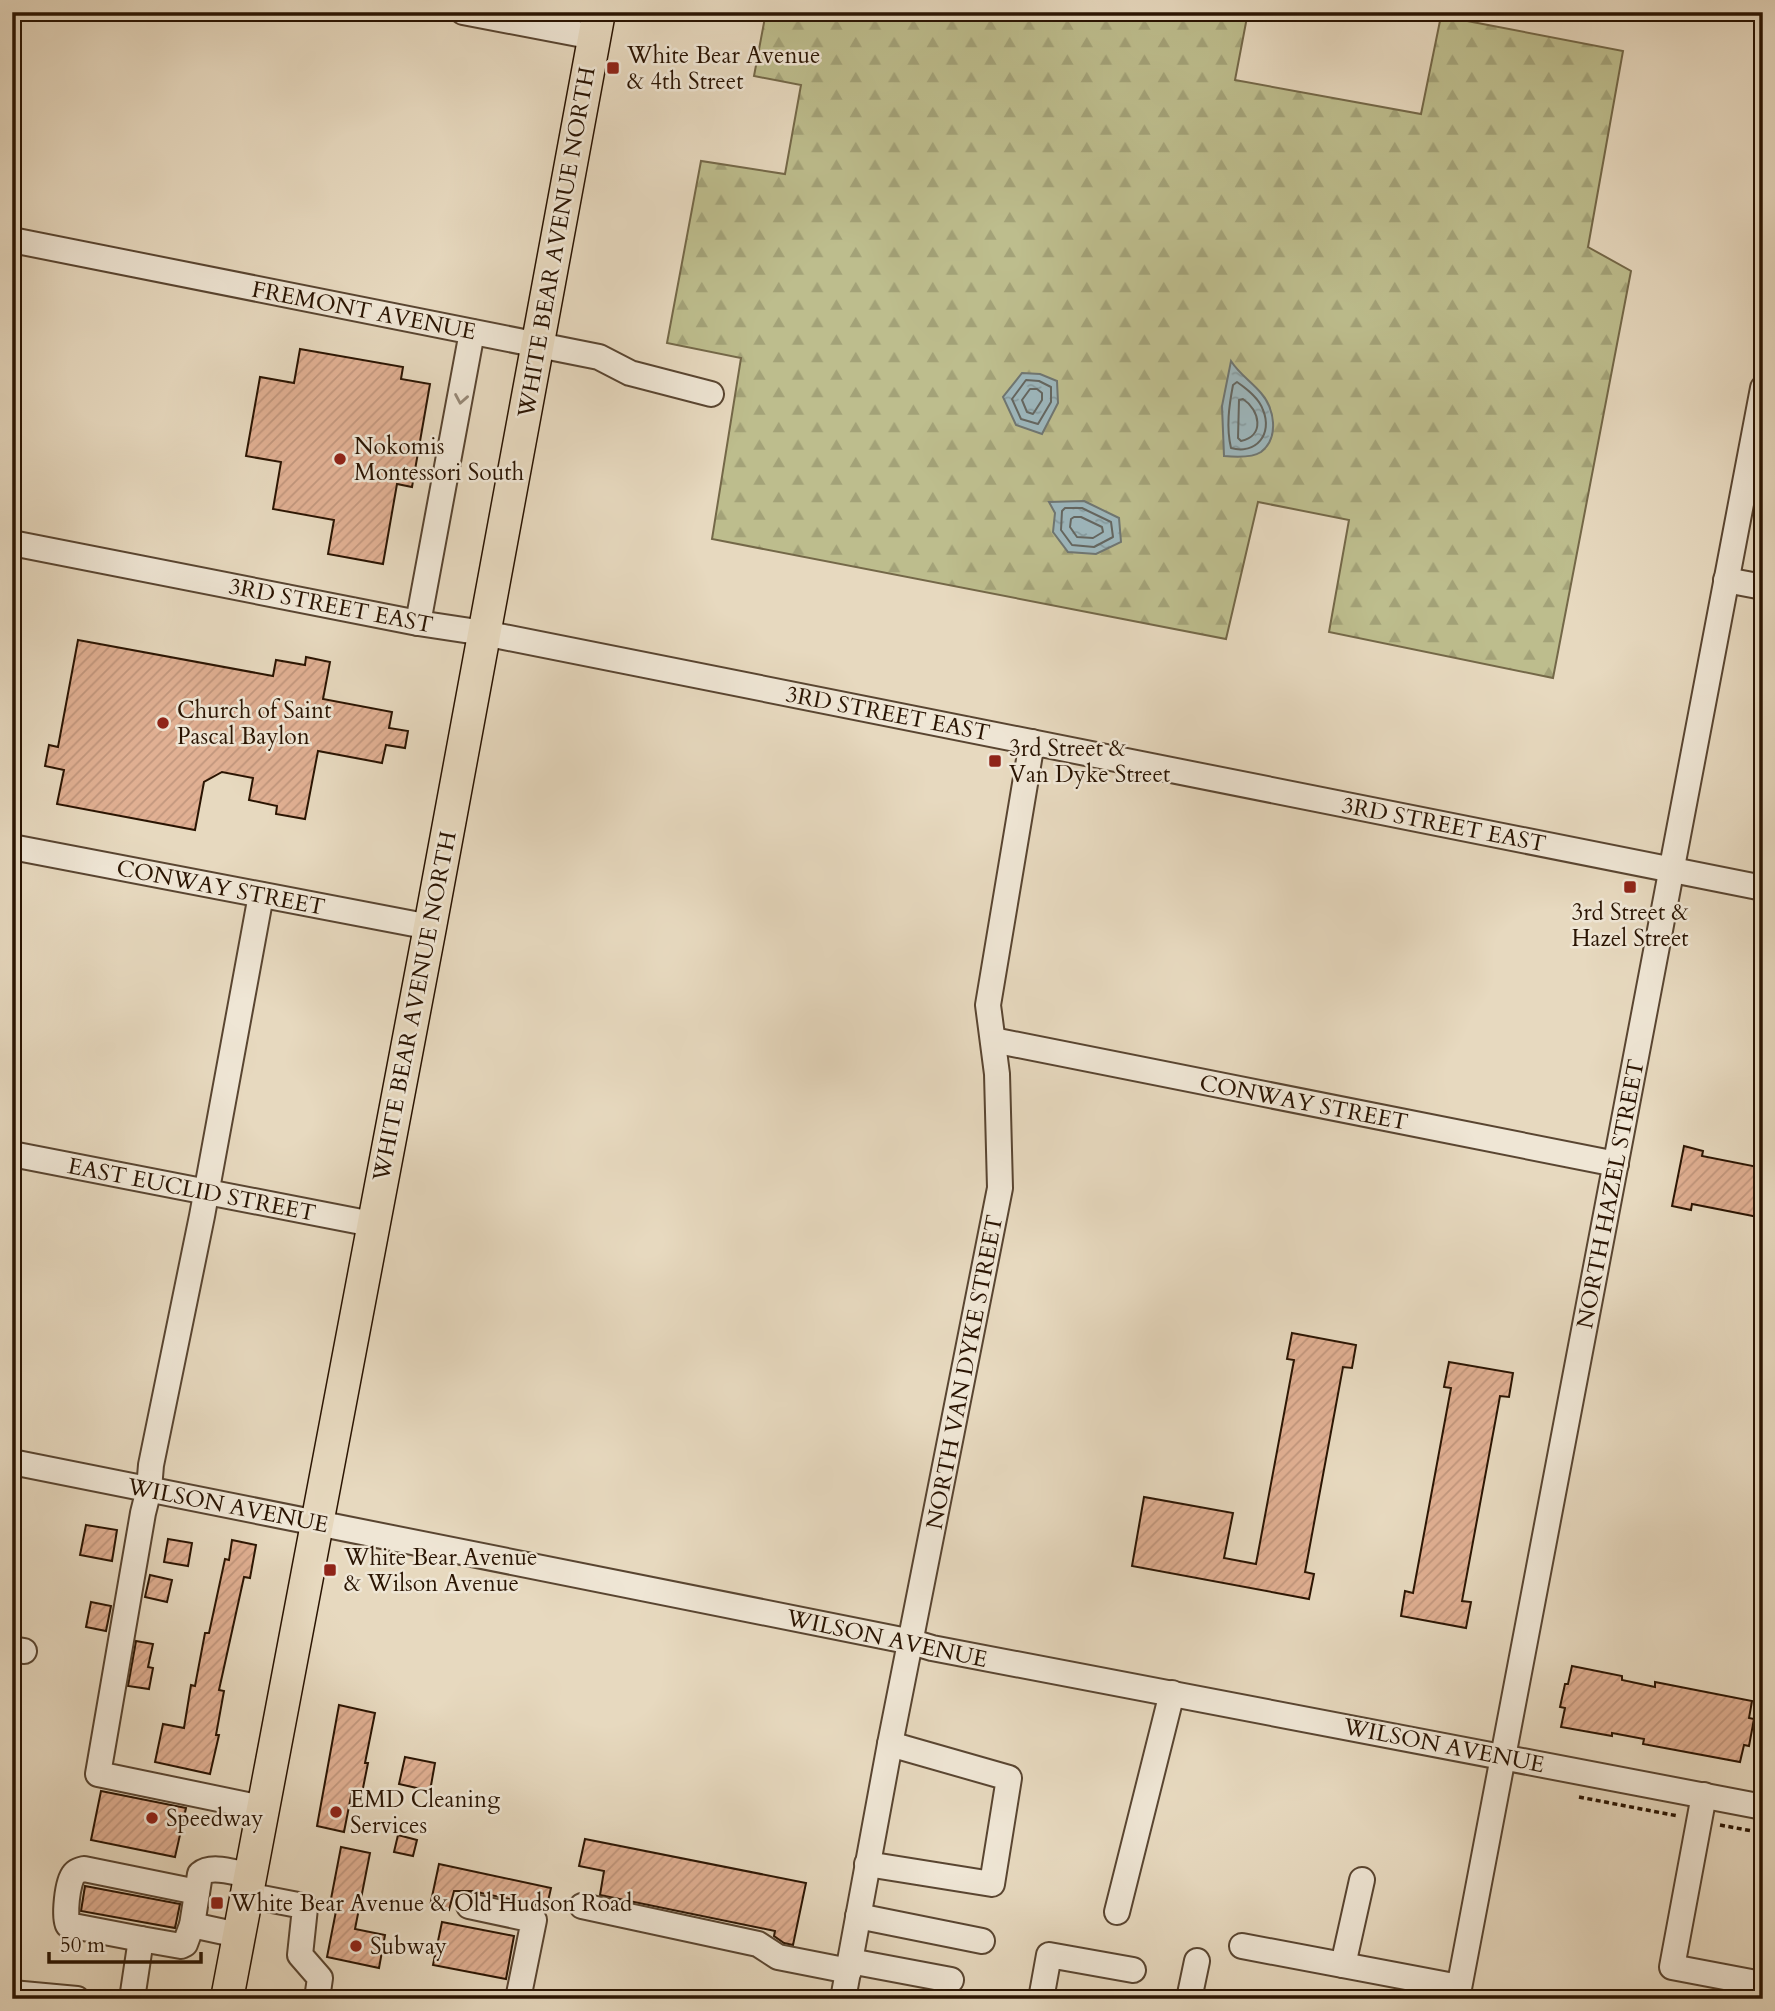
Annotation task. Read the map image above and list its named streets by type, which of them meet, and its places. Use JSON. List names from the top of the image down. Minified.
{"streets":{"main road":["WHITE BEAR AVENUE NORTH"],"street":["FREMONT AVENUE","3RD STREET EAST","CONWAY STREET","EAST EUCLID STREET","NORTH HAZEL STREET","NORTH VAN DYKE STREET","WILSON AVENUE"]},"crossings":[["WHITE BEAR AVENUE NORTH","FREMONT AVENUE"],["WHITE BEAR AVENUE NORTH","3RD STREET EAST"],["WHITE BEAR AVENUE NORTH","CONWAY STREET"],["WHITE BEAR AVENUE NORTH","EAST EUCLID STREET"],["WHITE BEAR AVENUE NORTH","WILSON AVENUE"],["3RD STREET EAST","NORTH HAZEL STREET"],["3RD STREET EAST","NORTH VAN DYKE STREET"],["CONWAY STREET","NORTH HAZEL STREET"],["CONWAY STREET","NORTH VAN DYKE STREET"],["NORTH HAZEL STREET","WILSON AVENUE"],["NORTH VAN DYKE STREET","WILSON AVENUE"]],"places":{"transit":["White Bear Avenue & 4th Street","3rd Street & Van Dyke Street","3rd Street & Hazel Street","White Bear Avenue & Wilson Avenue","White Bear Avenue & Old Hudson Road"],"other":["Nokomis Montessori South","Church of Saint Pascal Baylon","EMD Cleaning Services","Speedway","Subway"]},"scale_bar":"50 m"}
